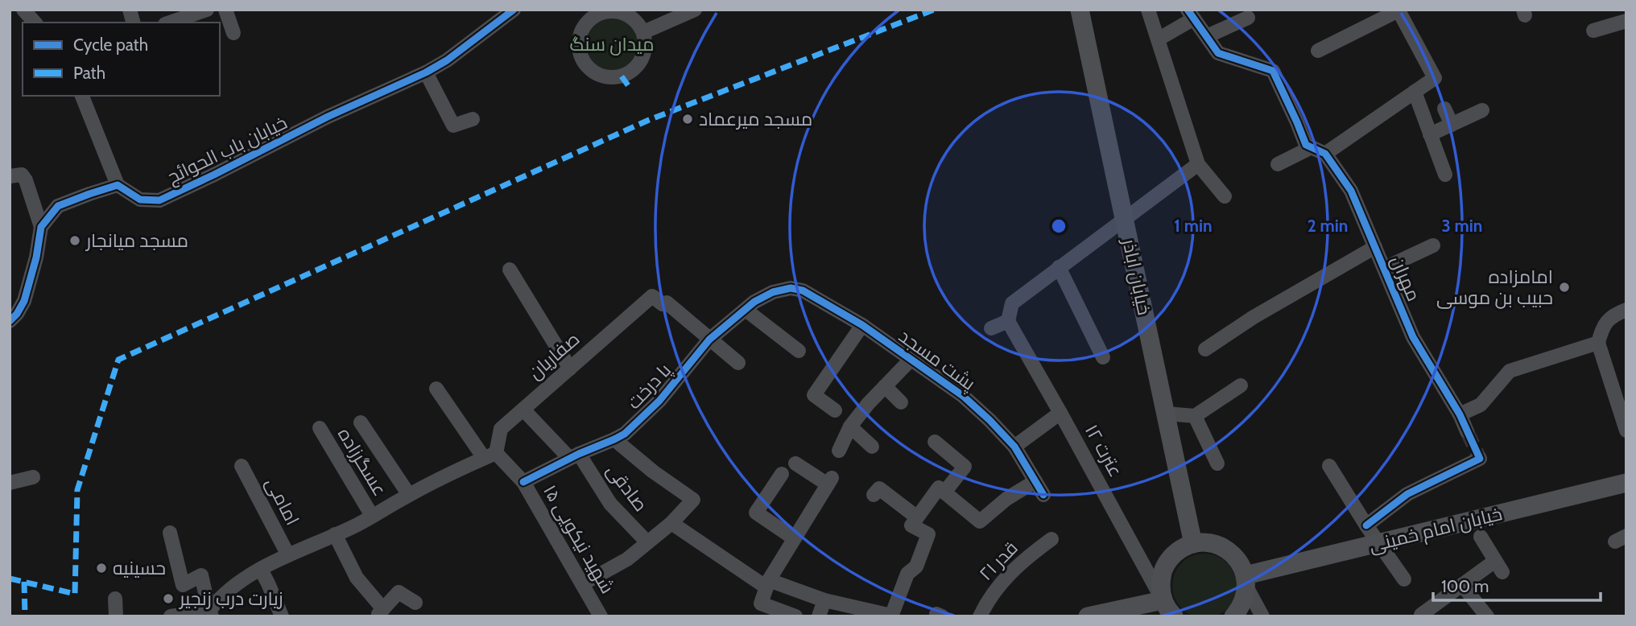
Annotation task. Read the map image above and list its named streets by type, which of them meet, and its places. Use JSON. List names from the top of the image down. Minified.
{"streets":{"main road":["خیابان اباذر","خیابان امام خمینی"],"street":["خیابان باب الحوائج","مهران","صفاریان","پشت مسجد","پا درخت","عترت ۱۲","عسگرزاده","صادقی","امامی","شهید نیکویی ۱۵","قدر ۲۱"]},"crossings":[["صفاریان","پا درخت"],["صفاریان","صادقی"],["صفاریان","شهید نیکویی ۱۵"],["پشت مسجد","پا درخت"],["پا درخت","صادقی"],["پا درخت","شهید نیکویی ۱۵"]],"parks":["میدان سنگ"],"places":["مسجد میرعماد","مسجد میانجار","امامزاده حبیب بن موسی","حسینیه","زیارت درب زنجیر"],"legend":["Cycle path","Path"],"scale_bar":"100 m","rings":["1 min","2 min","3 min"]}
